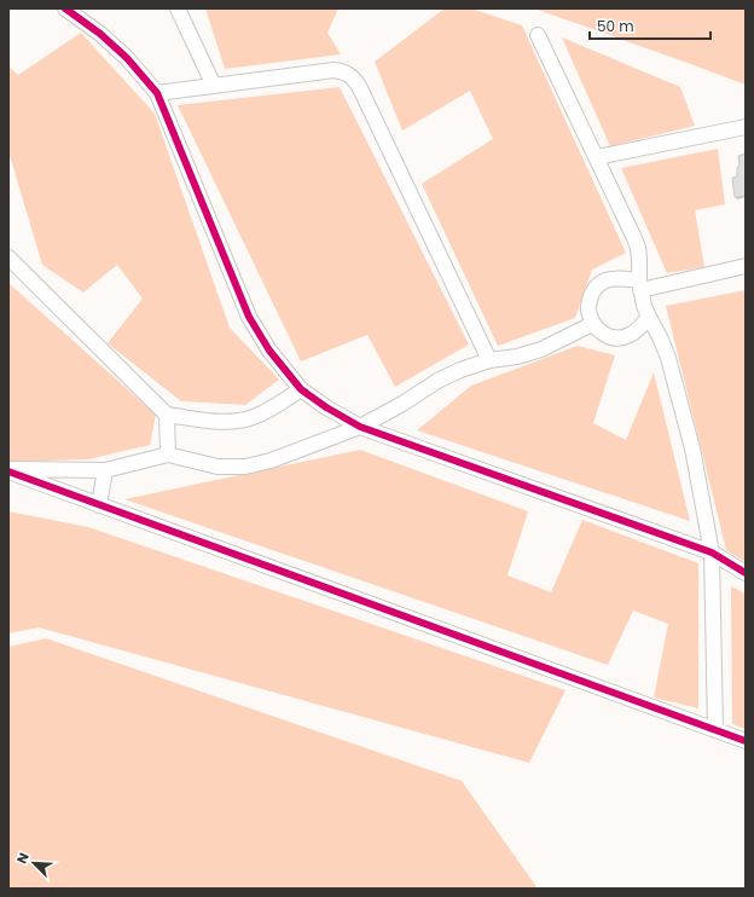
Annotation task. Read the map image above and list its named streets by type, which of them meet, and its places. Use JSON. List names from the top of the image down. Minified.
{"scale_bar":"50 m","north":"top left"}
